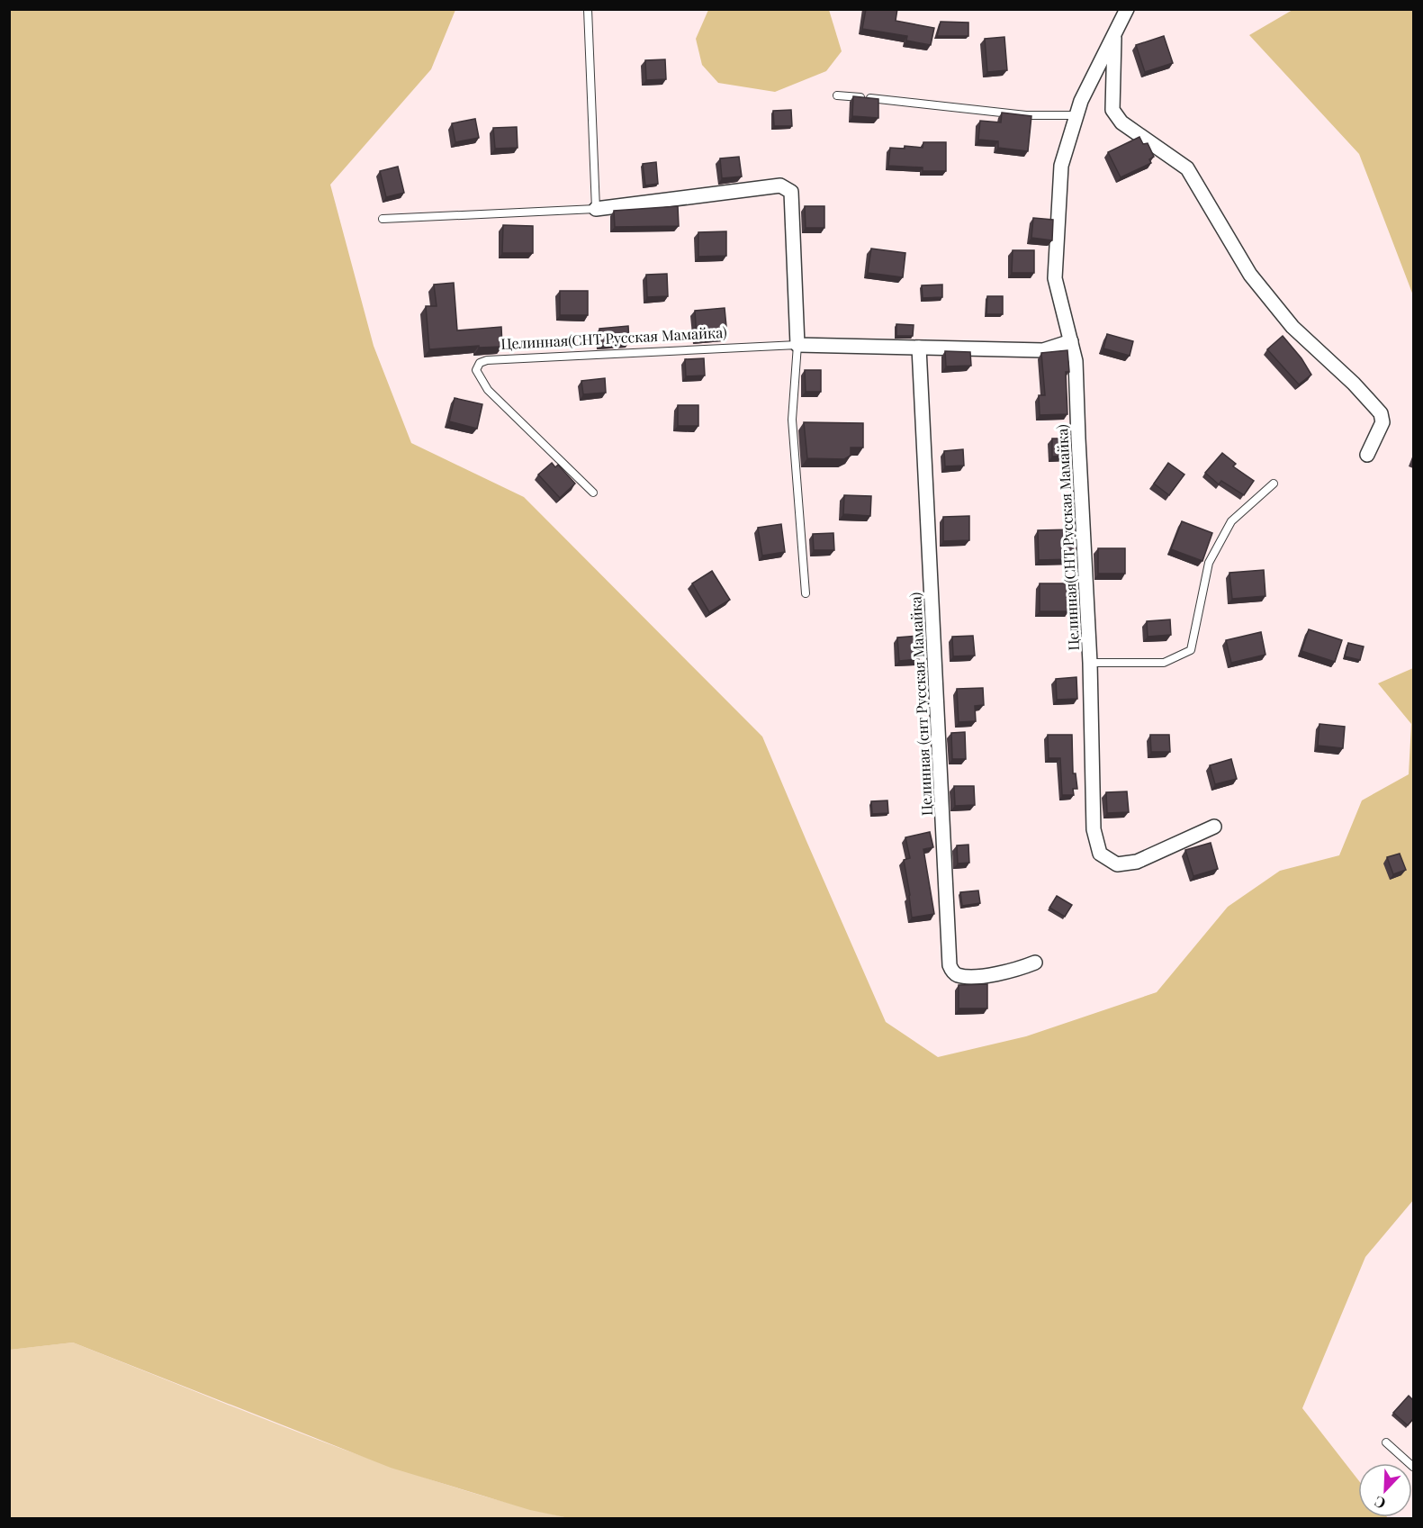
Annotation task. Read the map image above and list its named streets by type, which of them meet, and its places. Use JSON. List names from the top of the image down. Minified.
{"streets":{"street":["Целинная(СНТ Русская Мамайка)","Целинная (снт Русская Мамайка)"]},"crossings":[["Целинная(СНТ Русская Мамайка)","Целинная (снт Русская Мамайка)"]],"north":"bottom left"}
